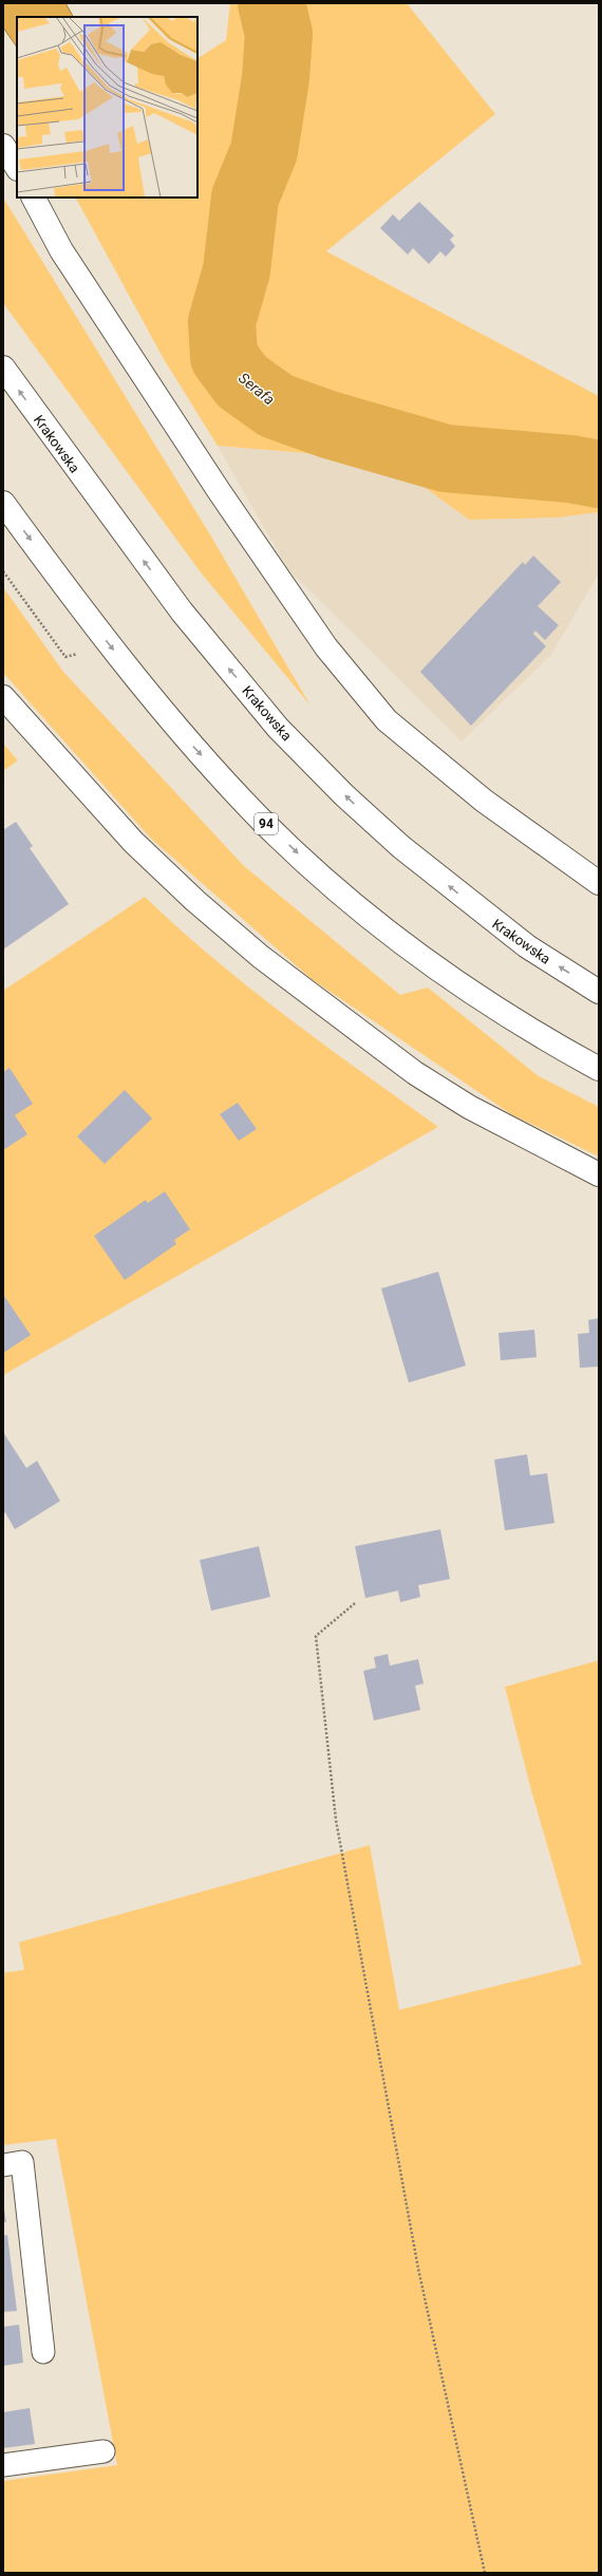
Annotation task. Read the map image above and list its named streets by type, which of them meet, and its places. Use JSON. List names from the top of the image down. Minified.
{"streets":{"street":["Krakowska","94"]},"water":["Serafa"]}
